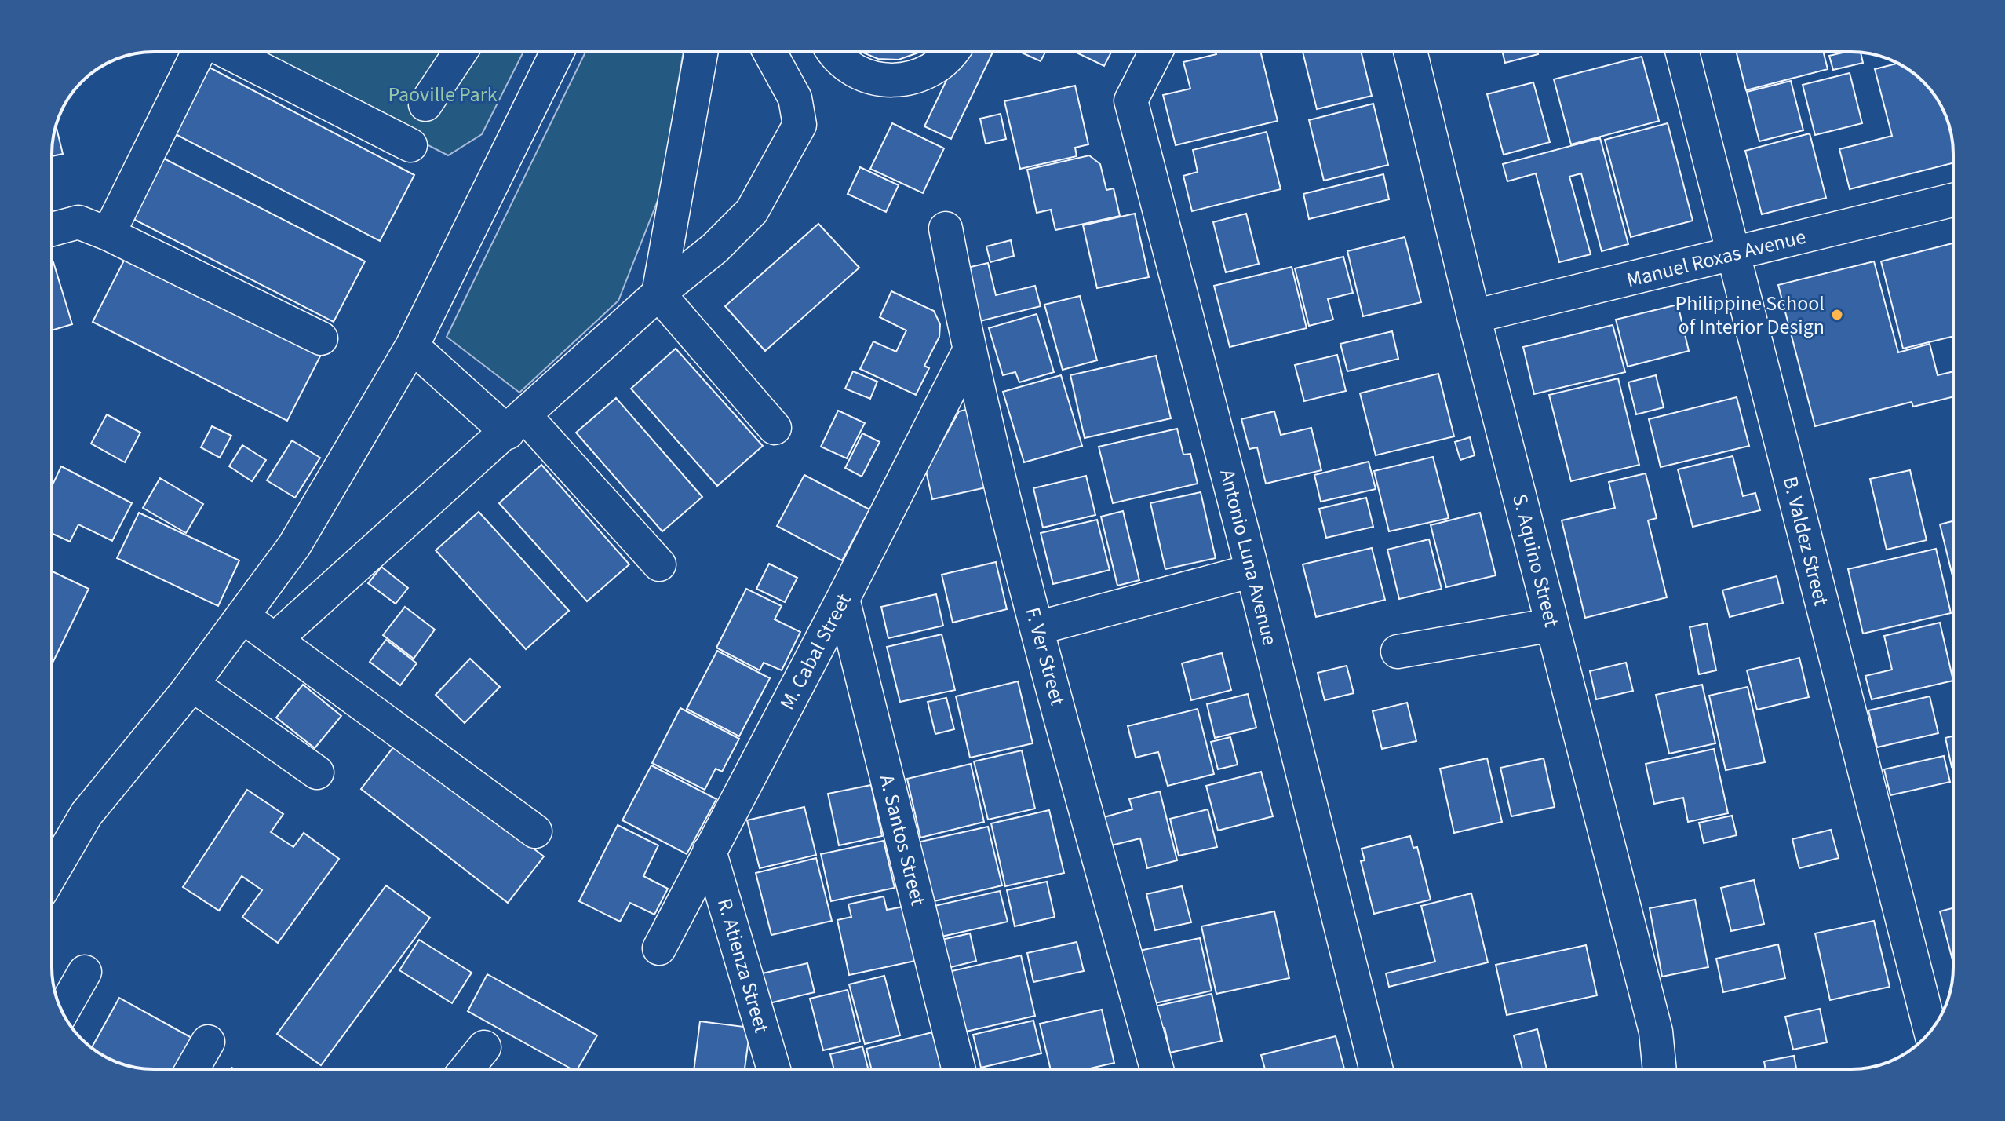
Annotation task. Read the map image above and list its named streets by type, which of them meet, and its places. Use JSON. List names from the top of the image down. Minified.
{"streets":{"street":["Manuel Roxas Avenue","B. Valdez Street","Antonio Luna Avenue","S. Aquino Street","M. Cabal Street","F. Ver Street","A. Santos Street","R. Atienza Street"]},"crossings":[["Manuel Roxas Avenue","B. Valdez Street"],["Manuel Roxas Avenue","S. Aquino Street"],["M. Cabal Street","F. Ver Street"],["M. Cabal Street","A. Santos Street"],["M. Cabal Street","R. Atienza Street"]],"parks":["Paoville Park"],"places":["Philippine School of Interior Design"]}
